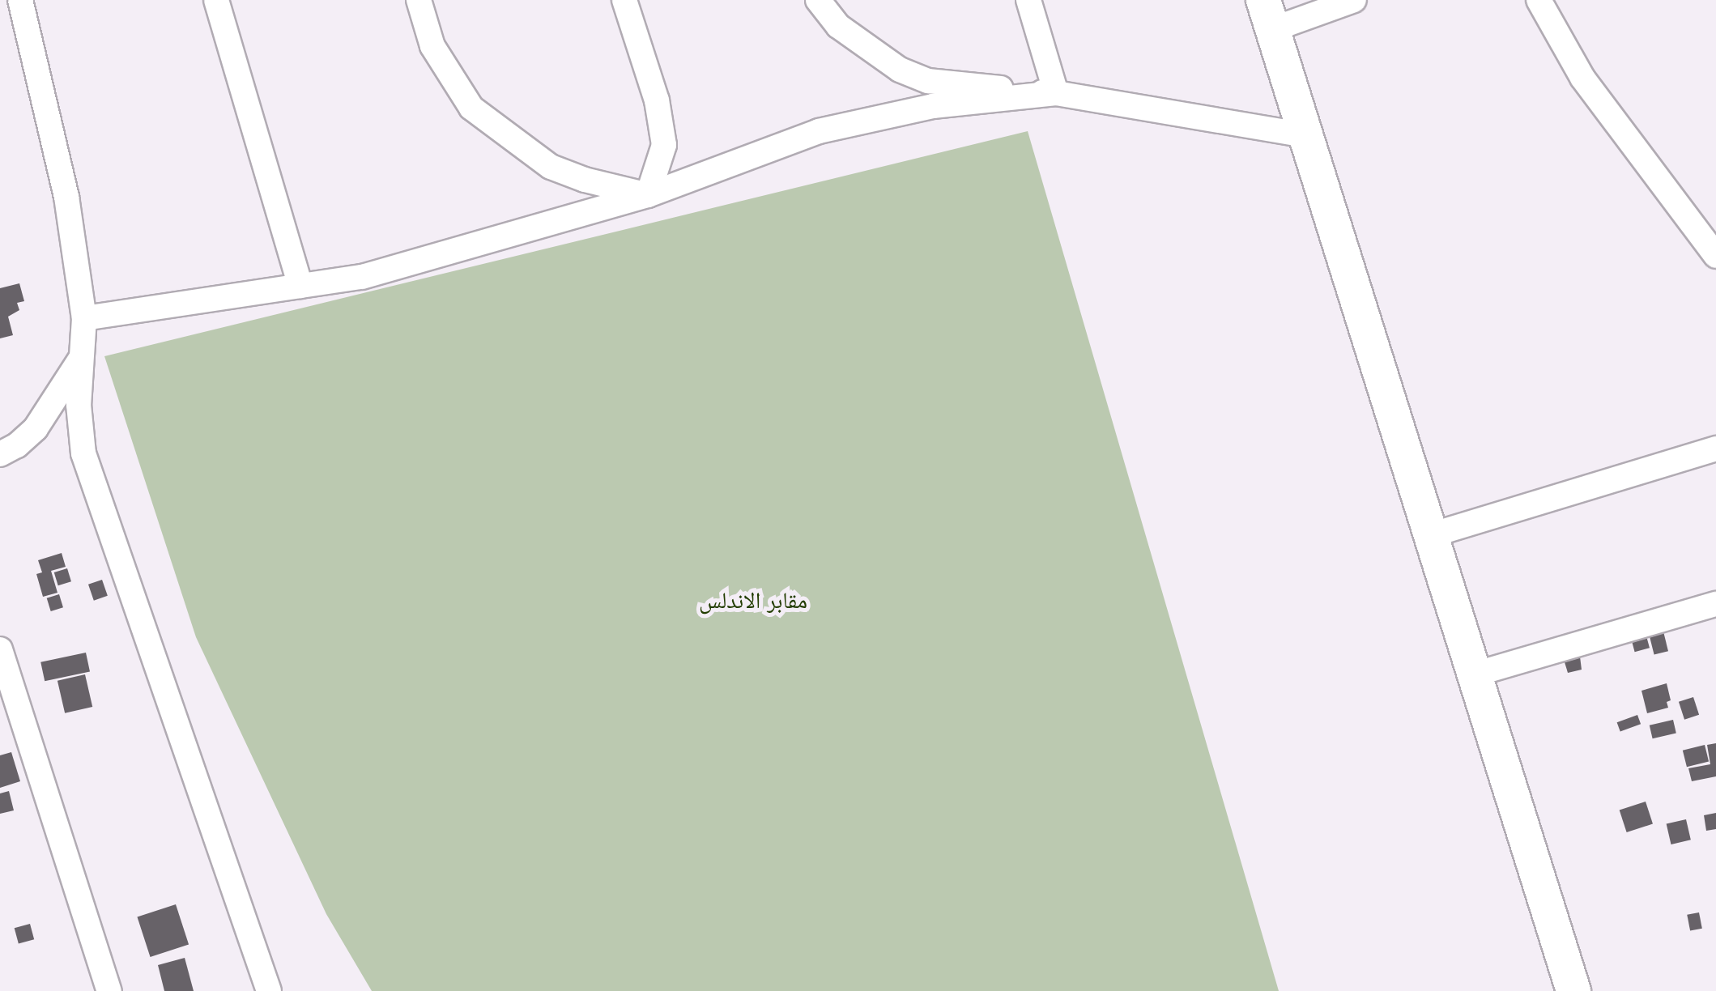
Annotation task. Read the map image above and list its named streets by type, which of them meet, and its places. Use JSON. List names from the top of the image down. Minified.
{"parks":["مقابر الاندلس"]}
